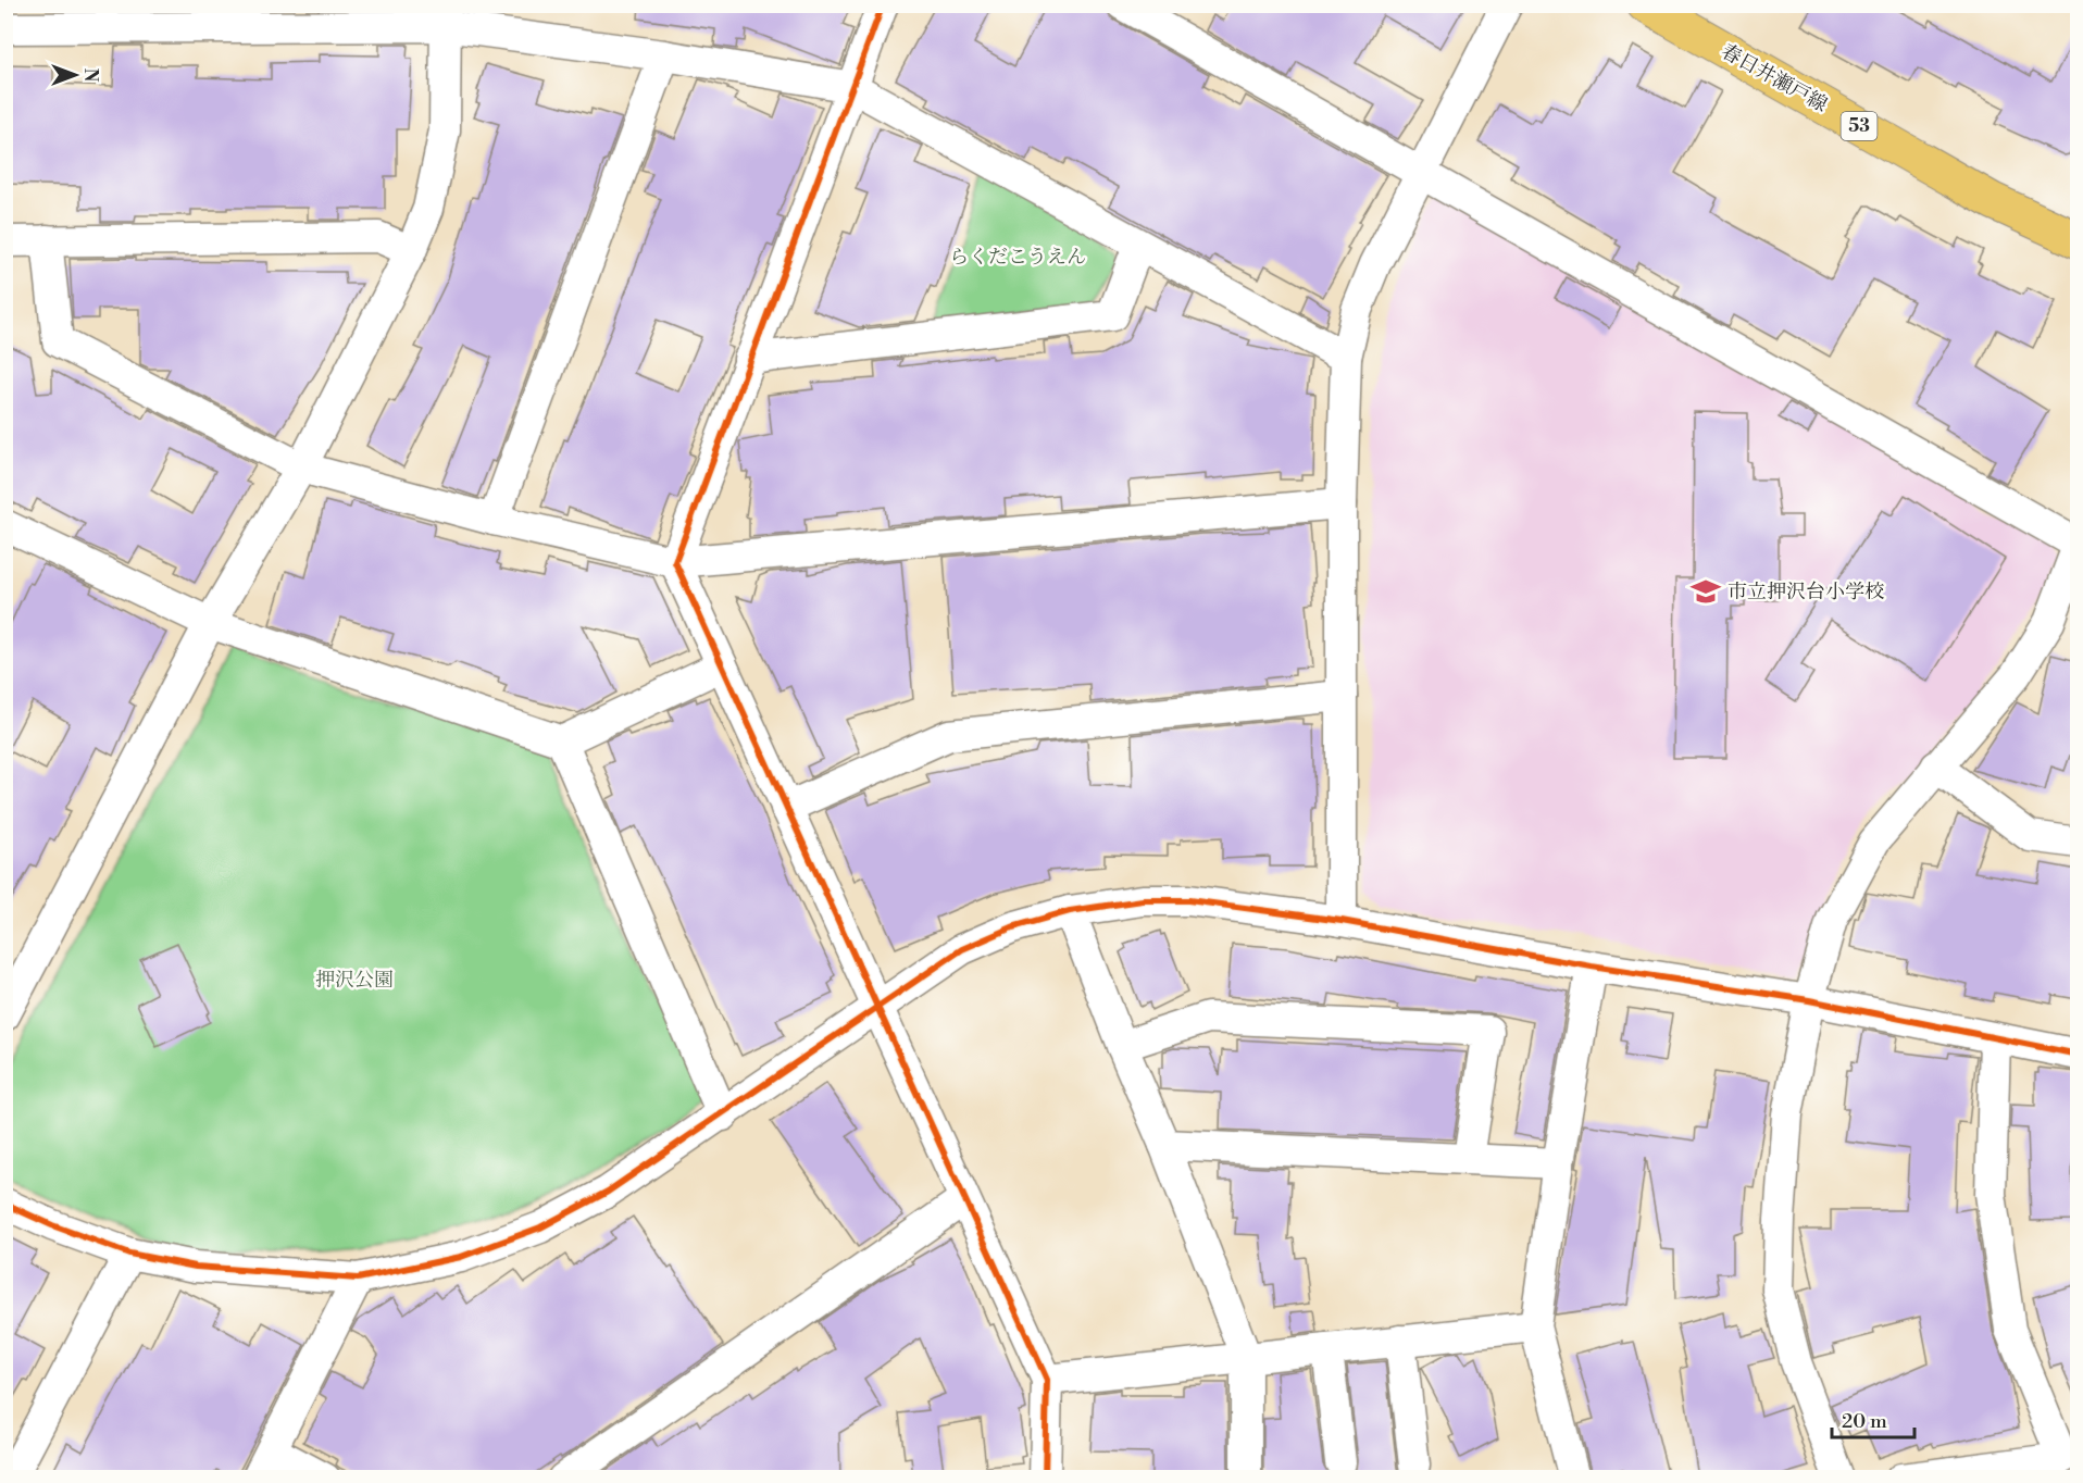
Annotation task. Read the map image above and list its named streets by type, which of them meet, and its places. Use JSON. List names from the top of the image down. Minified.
{"streets":{"main road":["春日井瀬戸線","53"]},"parks":["らくだこうえん","押沢公園"],"places":{"school or university":["市立押沢台小学校"]},"scale_bar":"20 m","north":"right"}
